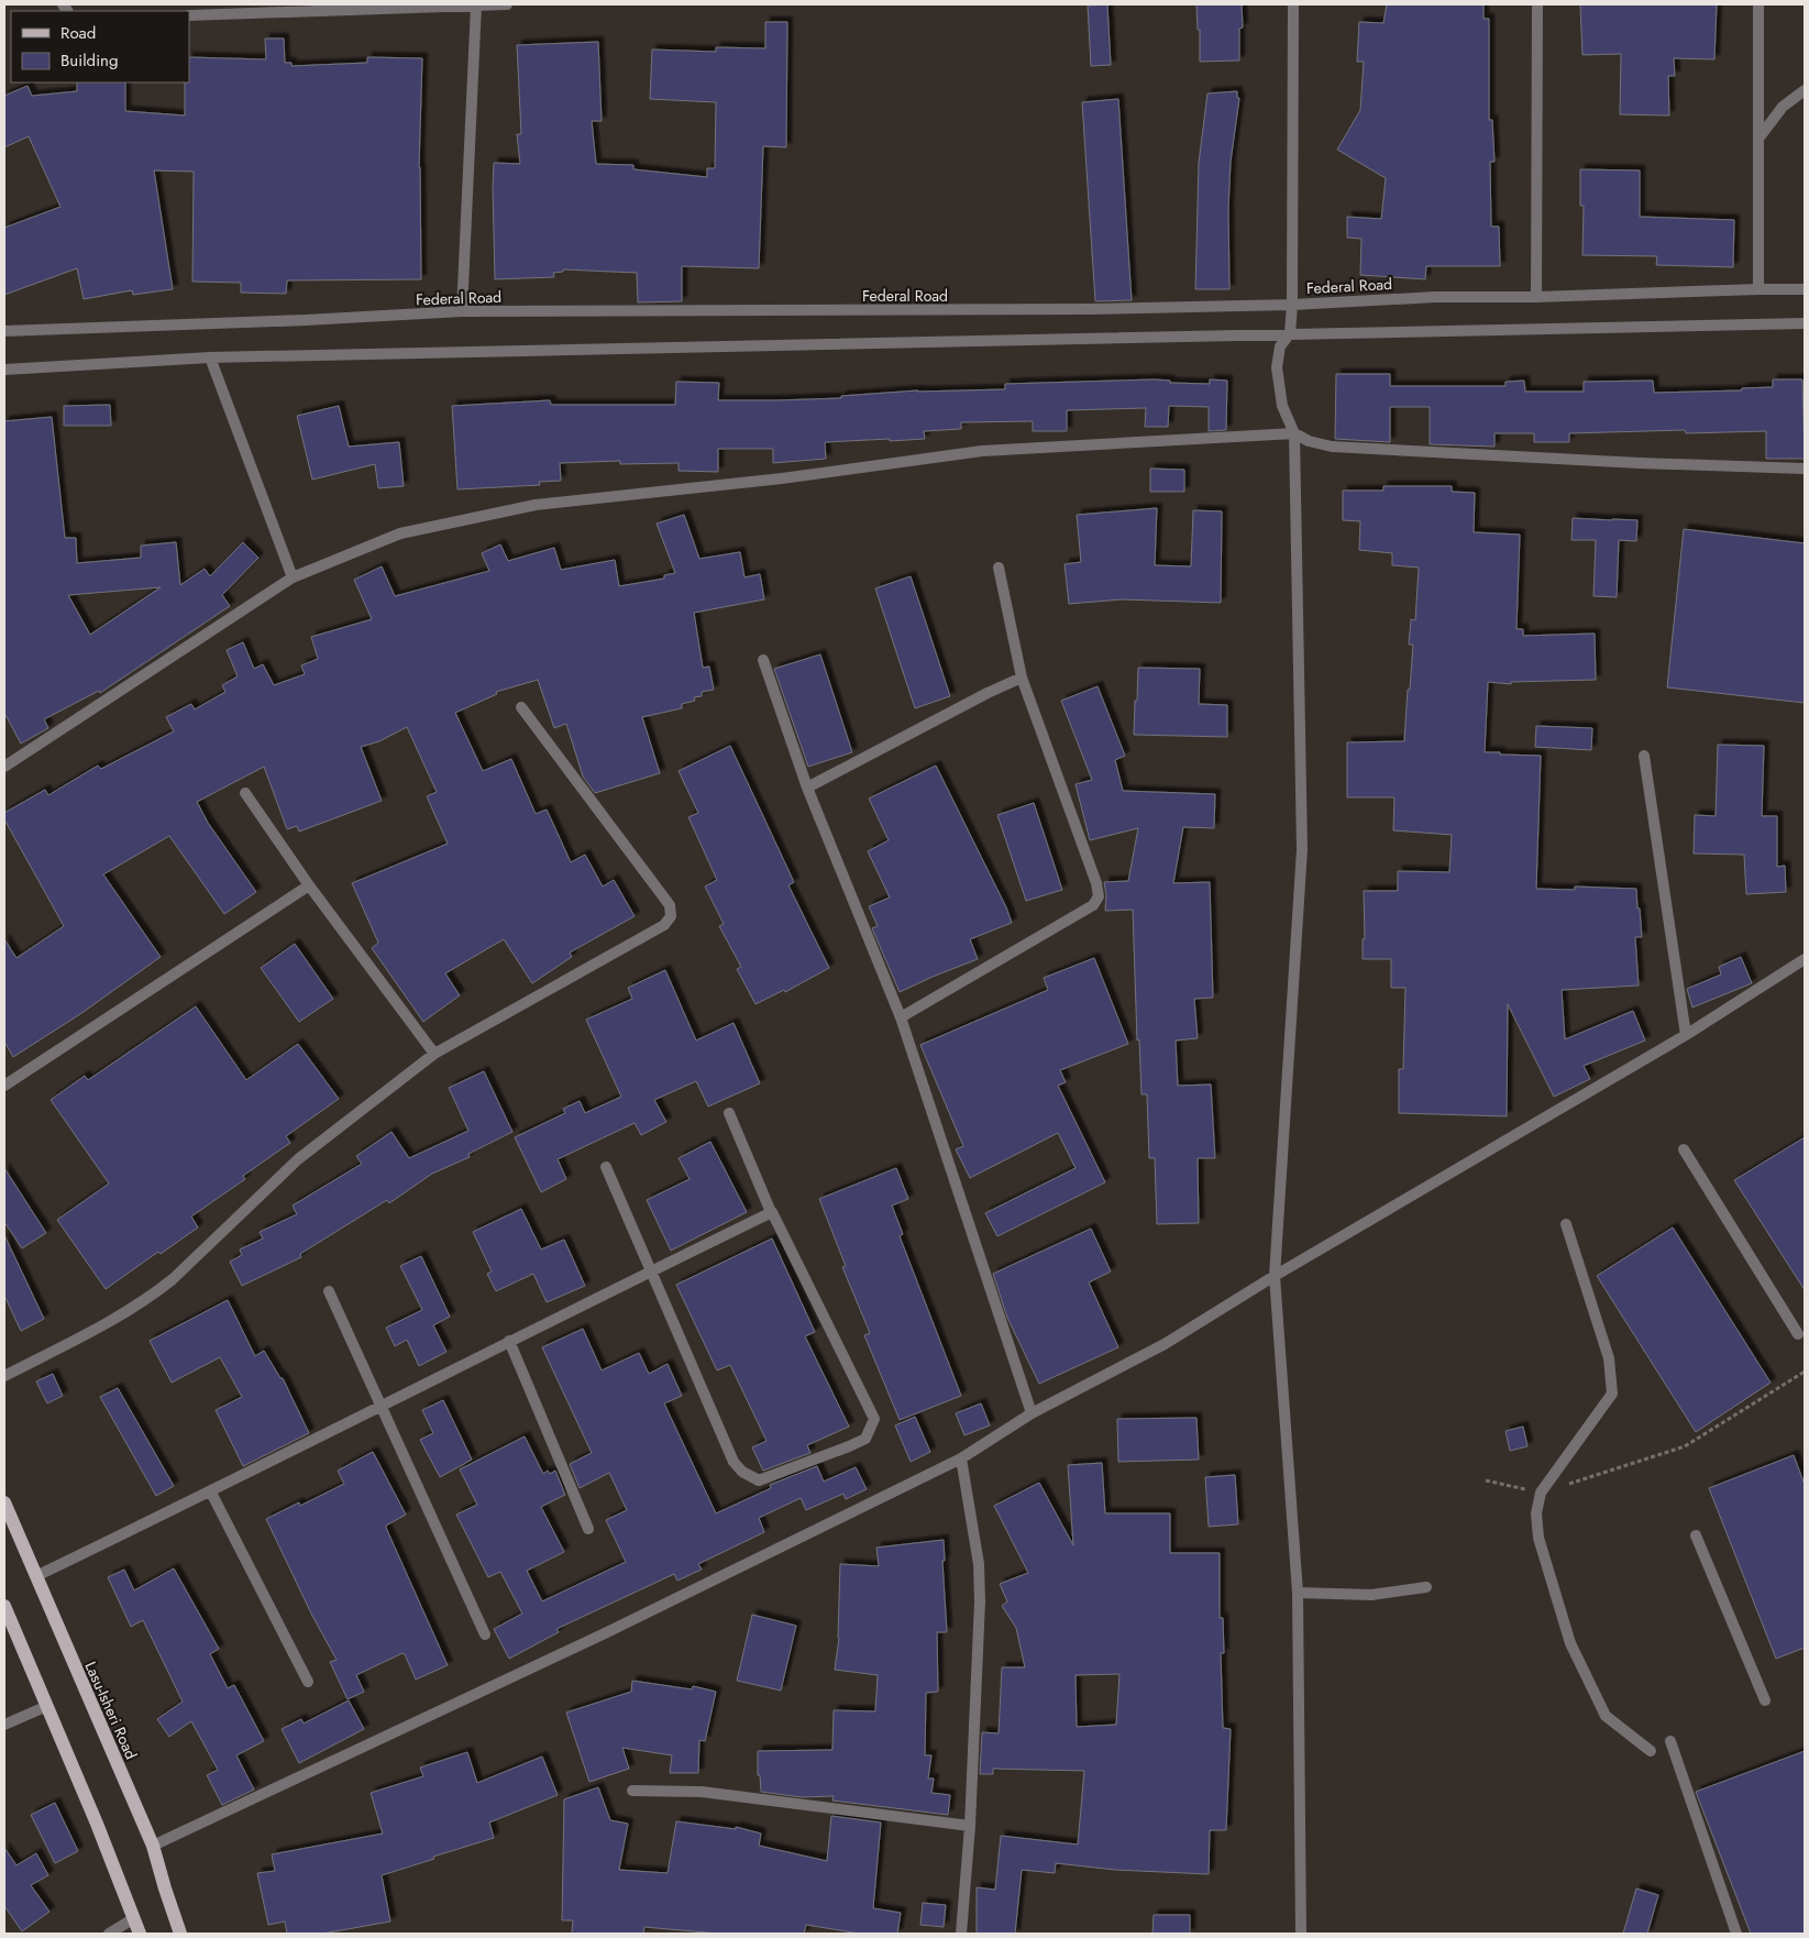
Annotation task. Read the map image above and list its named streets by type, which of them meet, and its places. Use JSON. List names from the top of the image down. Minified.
{"streets":{"main road":["Lasu-Isheri Road"],"street":["Federal Road"]},"legend":["Road","Building"]}
